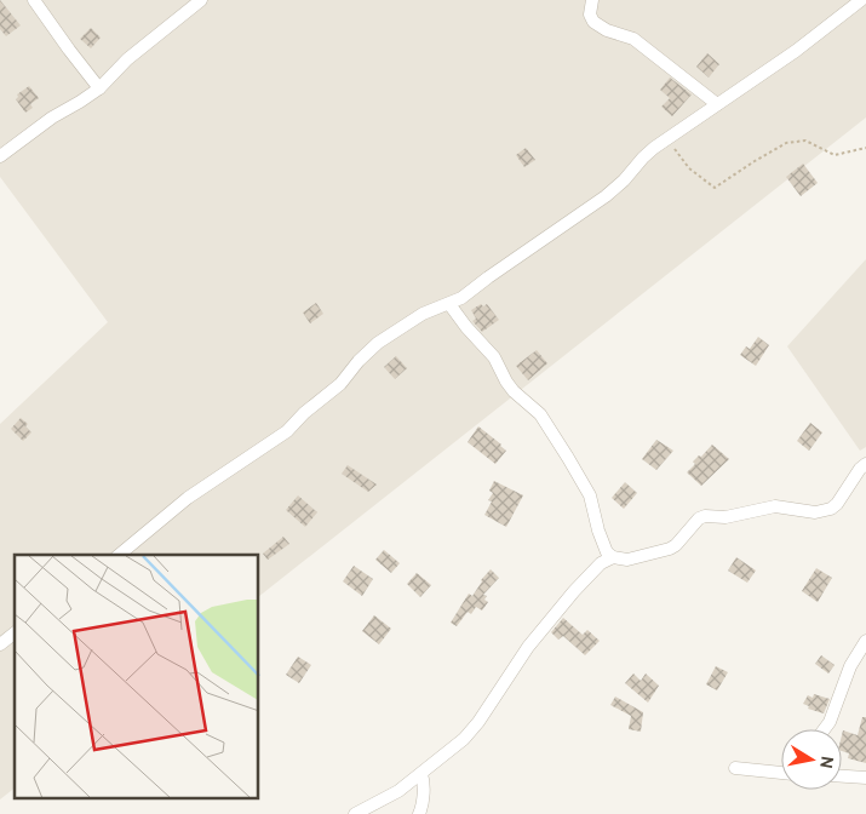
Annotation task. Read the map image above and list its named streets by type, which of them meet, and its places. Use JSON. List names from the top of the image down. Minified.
{"north":"right"}
